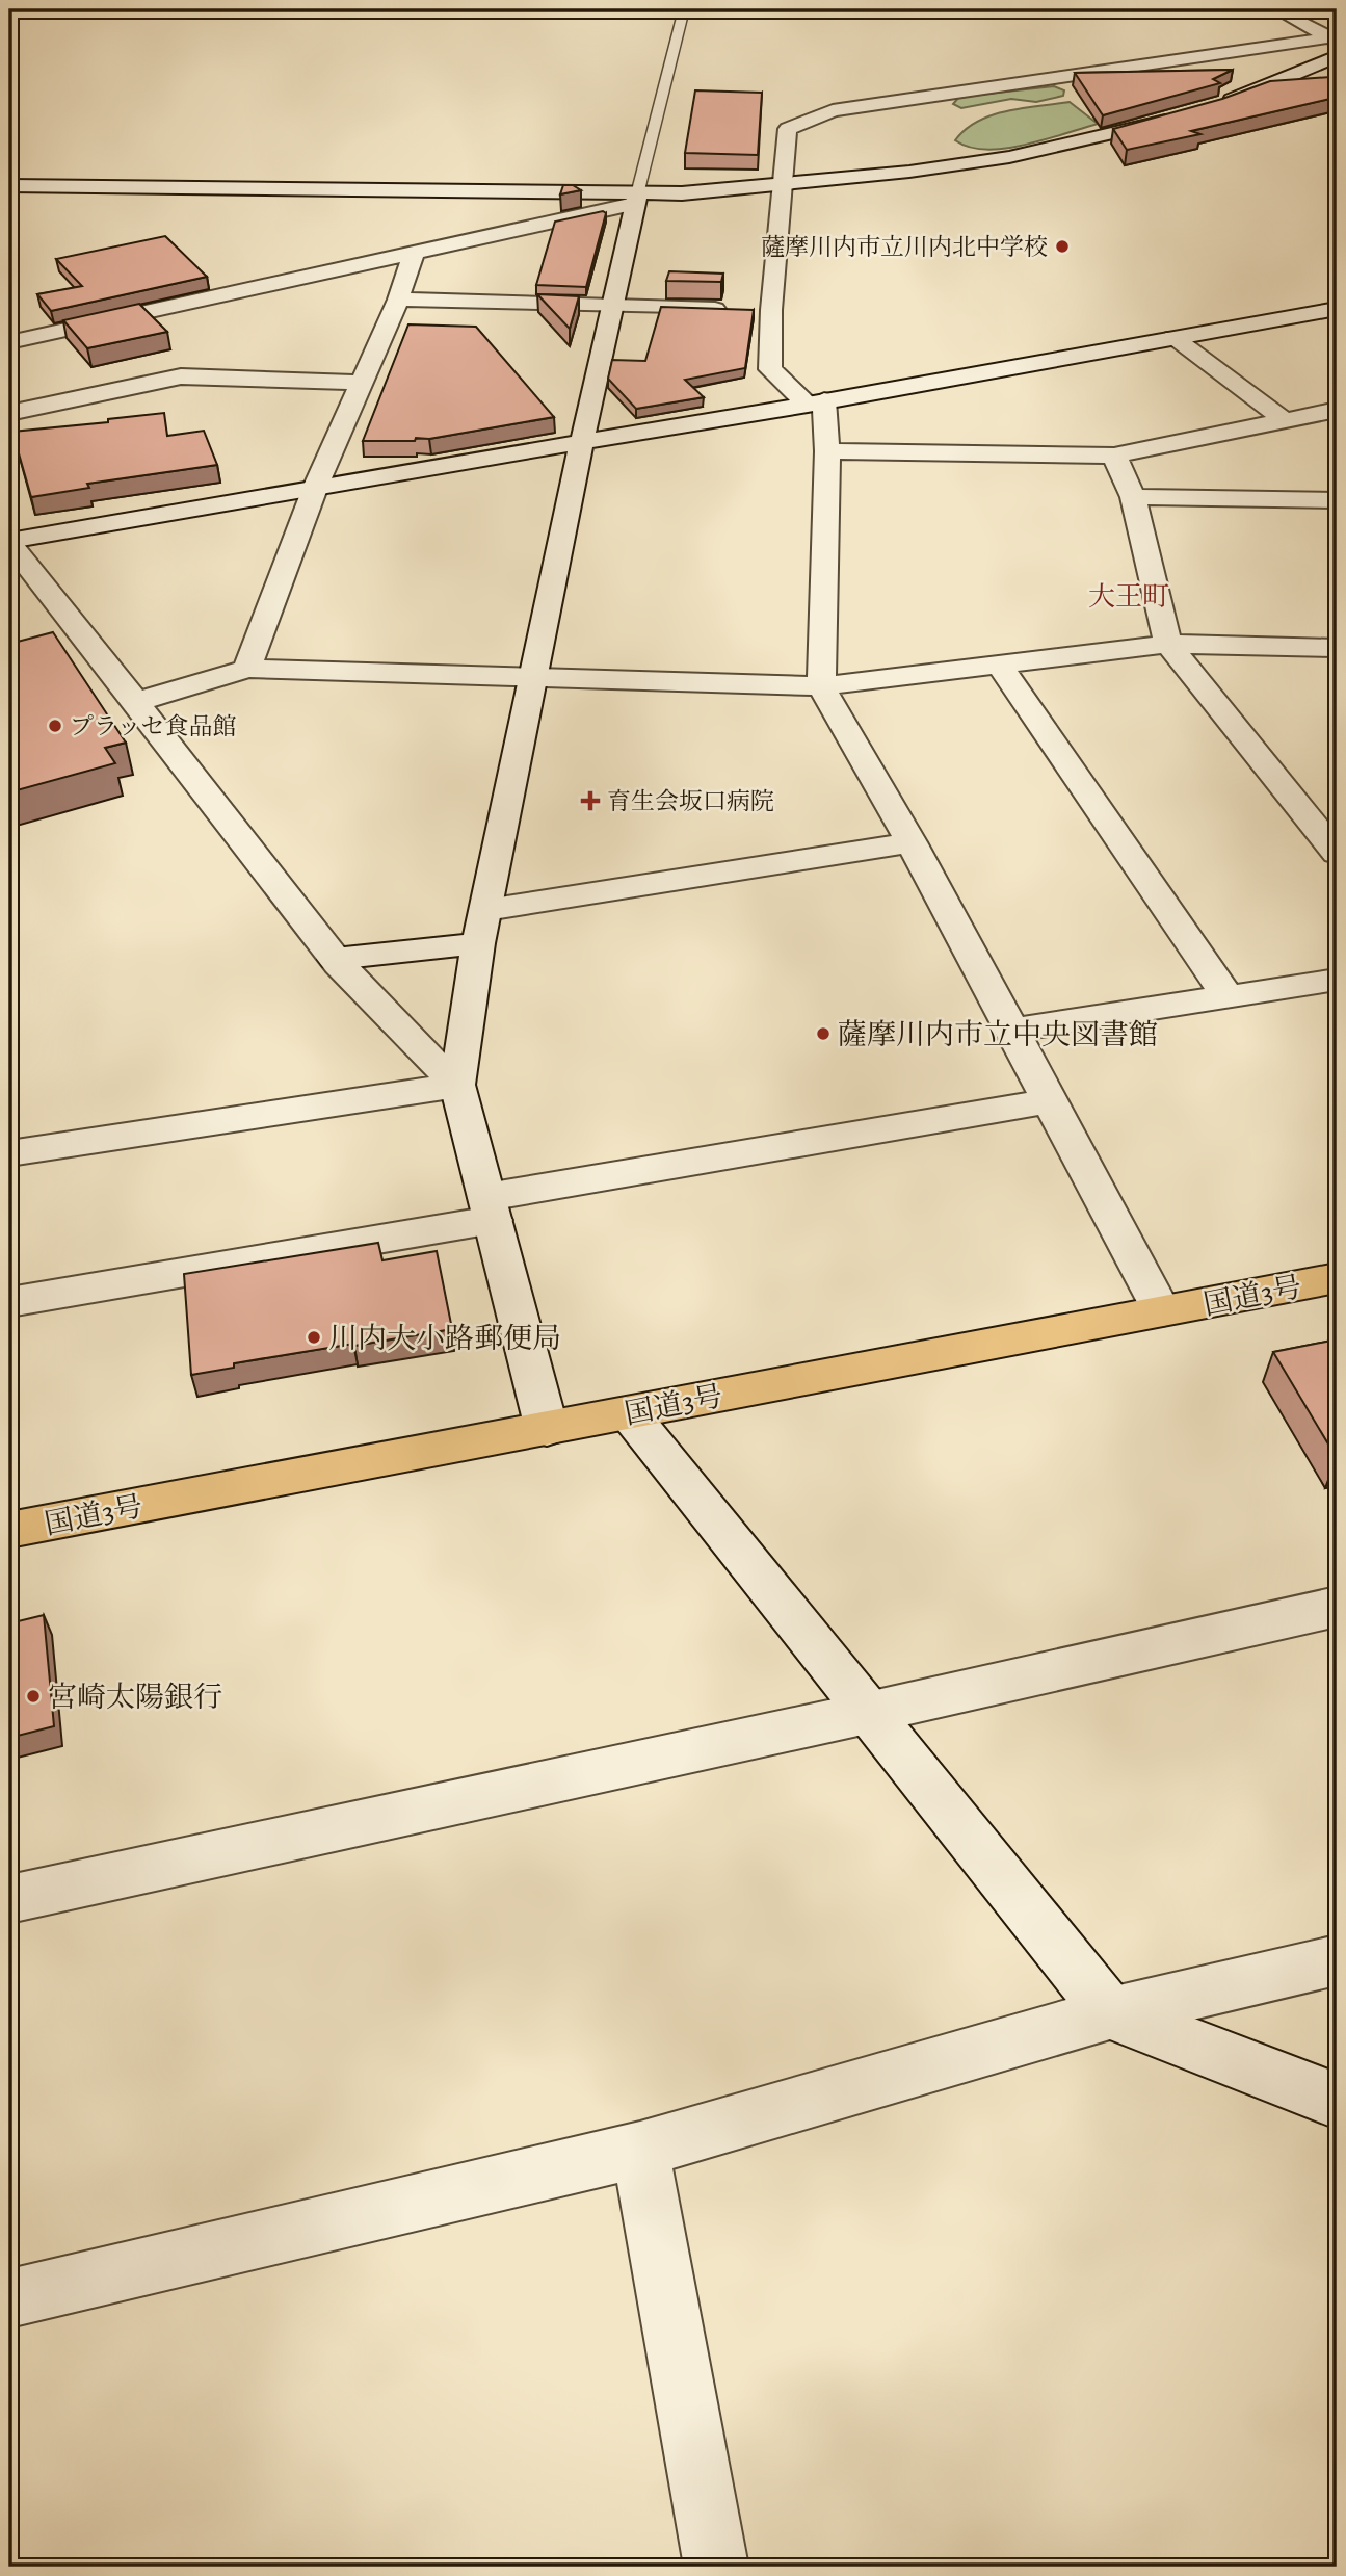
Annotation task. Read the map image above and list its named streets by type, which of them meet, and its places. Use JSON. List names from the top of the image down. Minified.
{"streets":{"highway":["国道3号"]},"districts":["大王町"],"places":{"other":["薩摩川内市立川内北中学校","プラッセ食品館","薩摩川内市立中央図書館","川内大小路郵便局","宮崎太陽銀行"],"health":["育生会坂口病院"]}}
